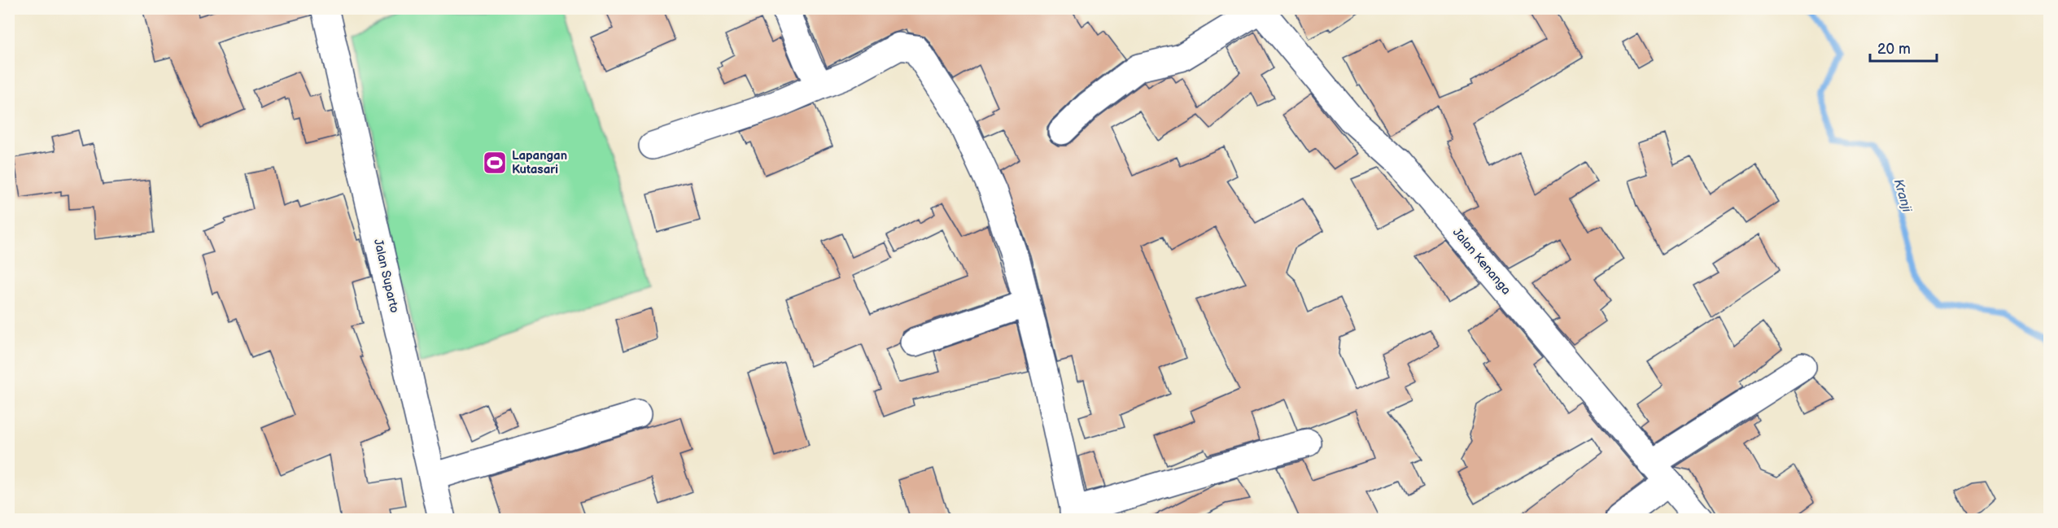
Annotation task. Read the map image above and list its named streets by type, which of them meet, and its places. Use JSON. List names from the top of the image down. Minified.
{"streets":{"street":["Jalan Kenanga","Jalan Suparto"]},"water":["Kranji"],"places":{"sports":["Lapangan Kutasari"]},"scale_bar":"20 m"}
